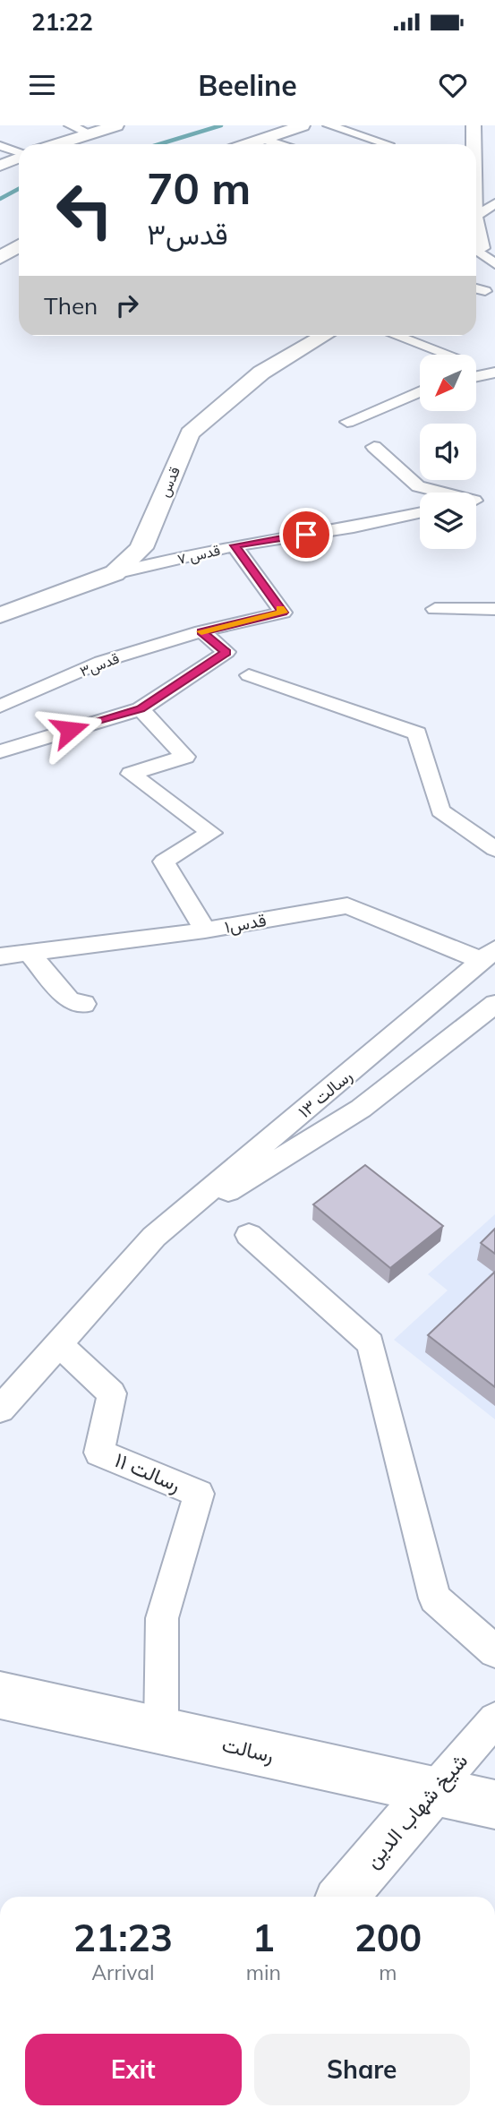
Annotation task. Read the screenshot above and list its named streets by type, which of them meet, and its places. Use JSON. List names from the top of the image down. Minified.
{"streets":{"street":["قدس","قدس ۷","قدس۳","قدس۱","رسالت ۱۳","رسالت ۱۱","رسالت","شیخ شهاب الدین"]},"crossings":[["قدس","قدس ۷"],["قدس ۷","قدس۳"],["قدس۱","رسالت ۱۳"],["رسالت ۱۳","رسالت ۱۱"],["رسالت ۱۱","رسالت"],["رسالت","شیخ شهاب الدین"]],"north":"bottom left","page":{"status":"21:22","header":"Beeline","turn":["70 m","قدس۳"],"then":"Then","eta":["21:23","Arrival","1","min","200","m"],"buttons":["Exit","Share"]}}
